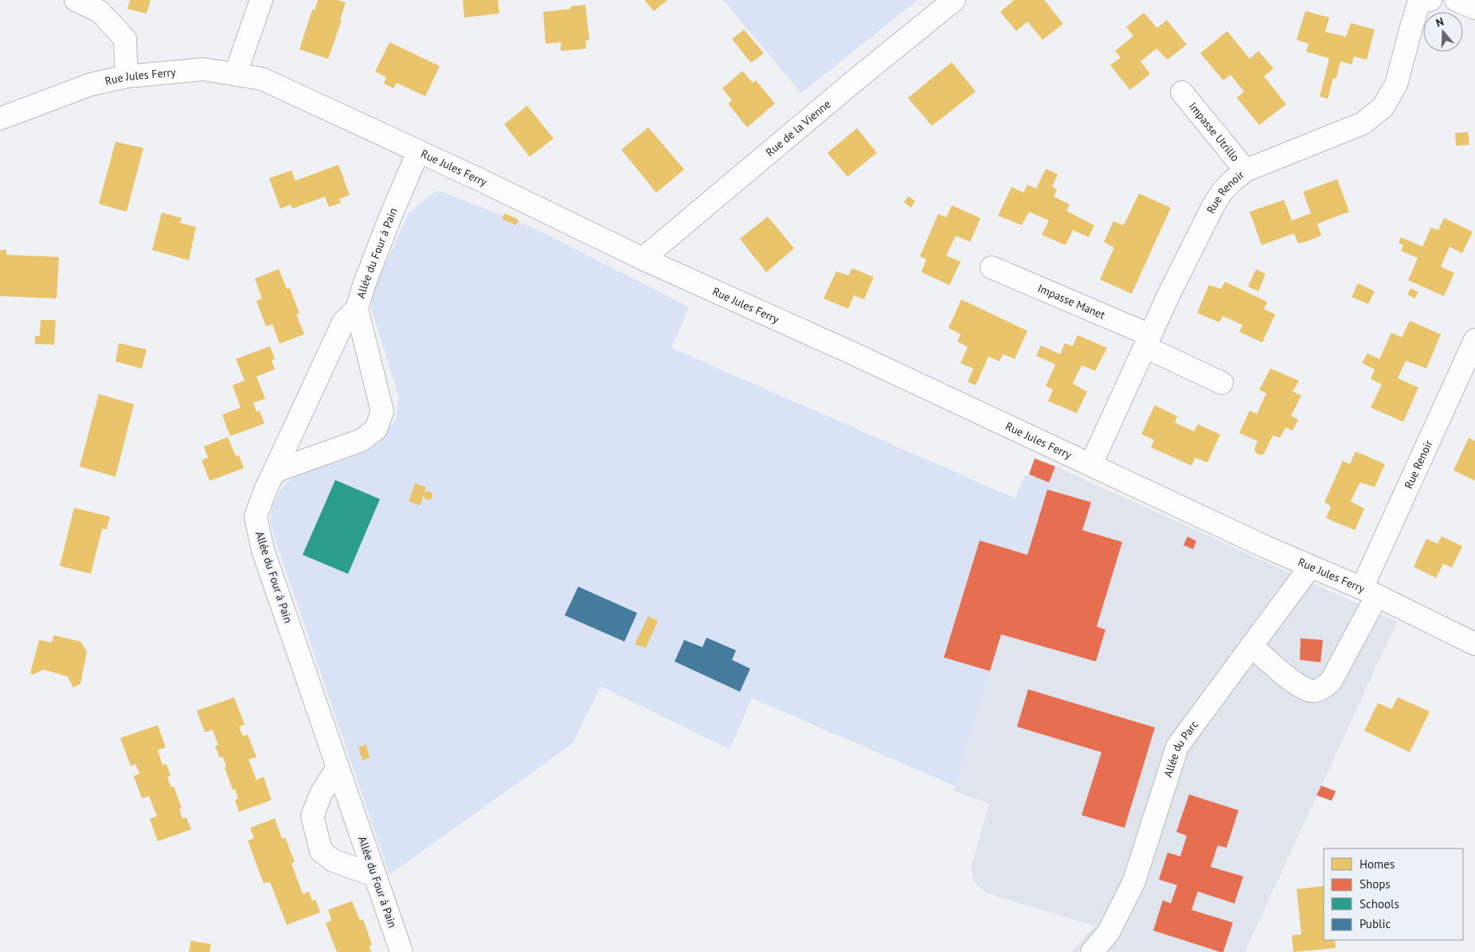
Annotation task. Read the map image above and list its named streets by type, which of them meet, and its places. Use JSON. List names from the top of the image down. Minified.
{"streets":{"street":["Rue Jules Ferry","Rue de la Vienne","Impasse Utrillo","Rue Renoir","Allée du Four à Pain","Impasse Manet","Allée du Parc"]},"crossings":[["Rue Jules Ferry","Rue de la Vienne"],["Rue Jules Ferry","Rue Renoir"],["Rue Jules Ferry","Allée du Four à Pain"],["Rue Jules Ferry","Allée du Parc"],["Impasse Utrillo","Rue Renoir"],["Rue Renoir","Impasse Manet"],["Rue Renoir","Allée du Parc"]],"legend":["Homes","Shops","Schools","Public"],"north":"top"}
